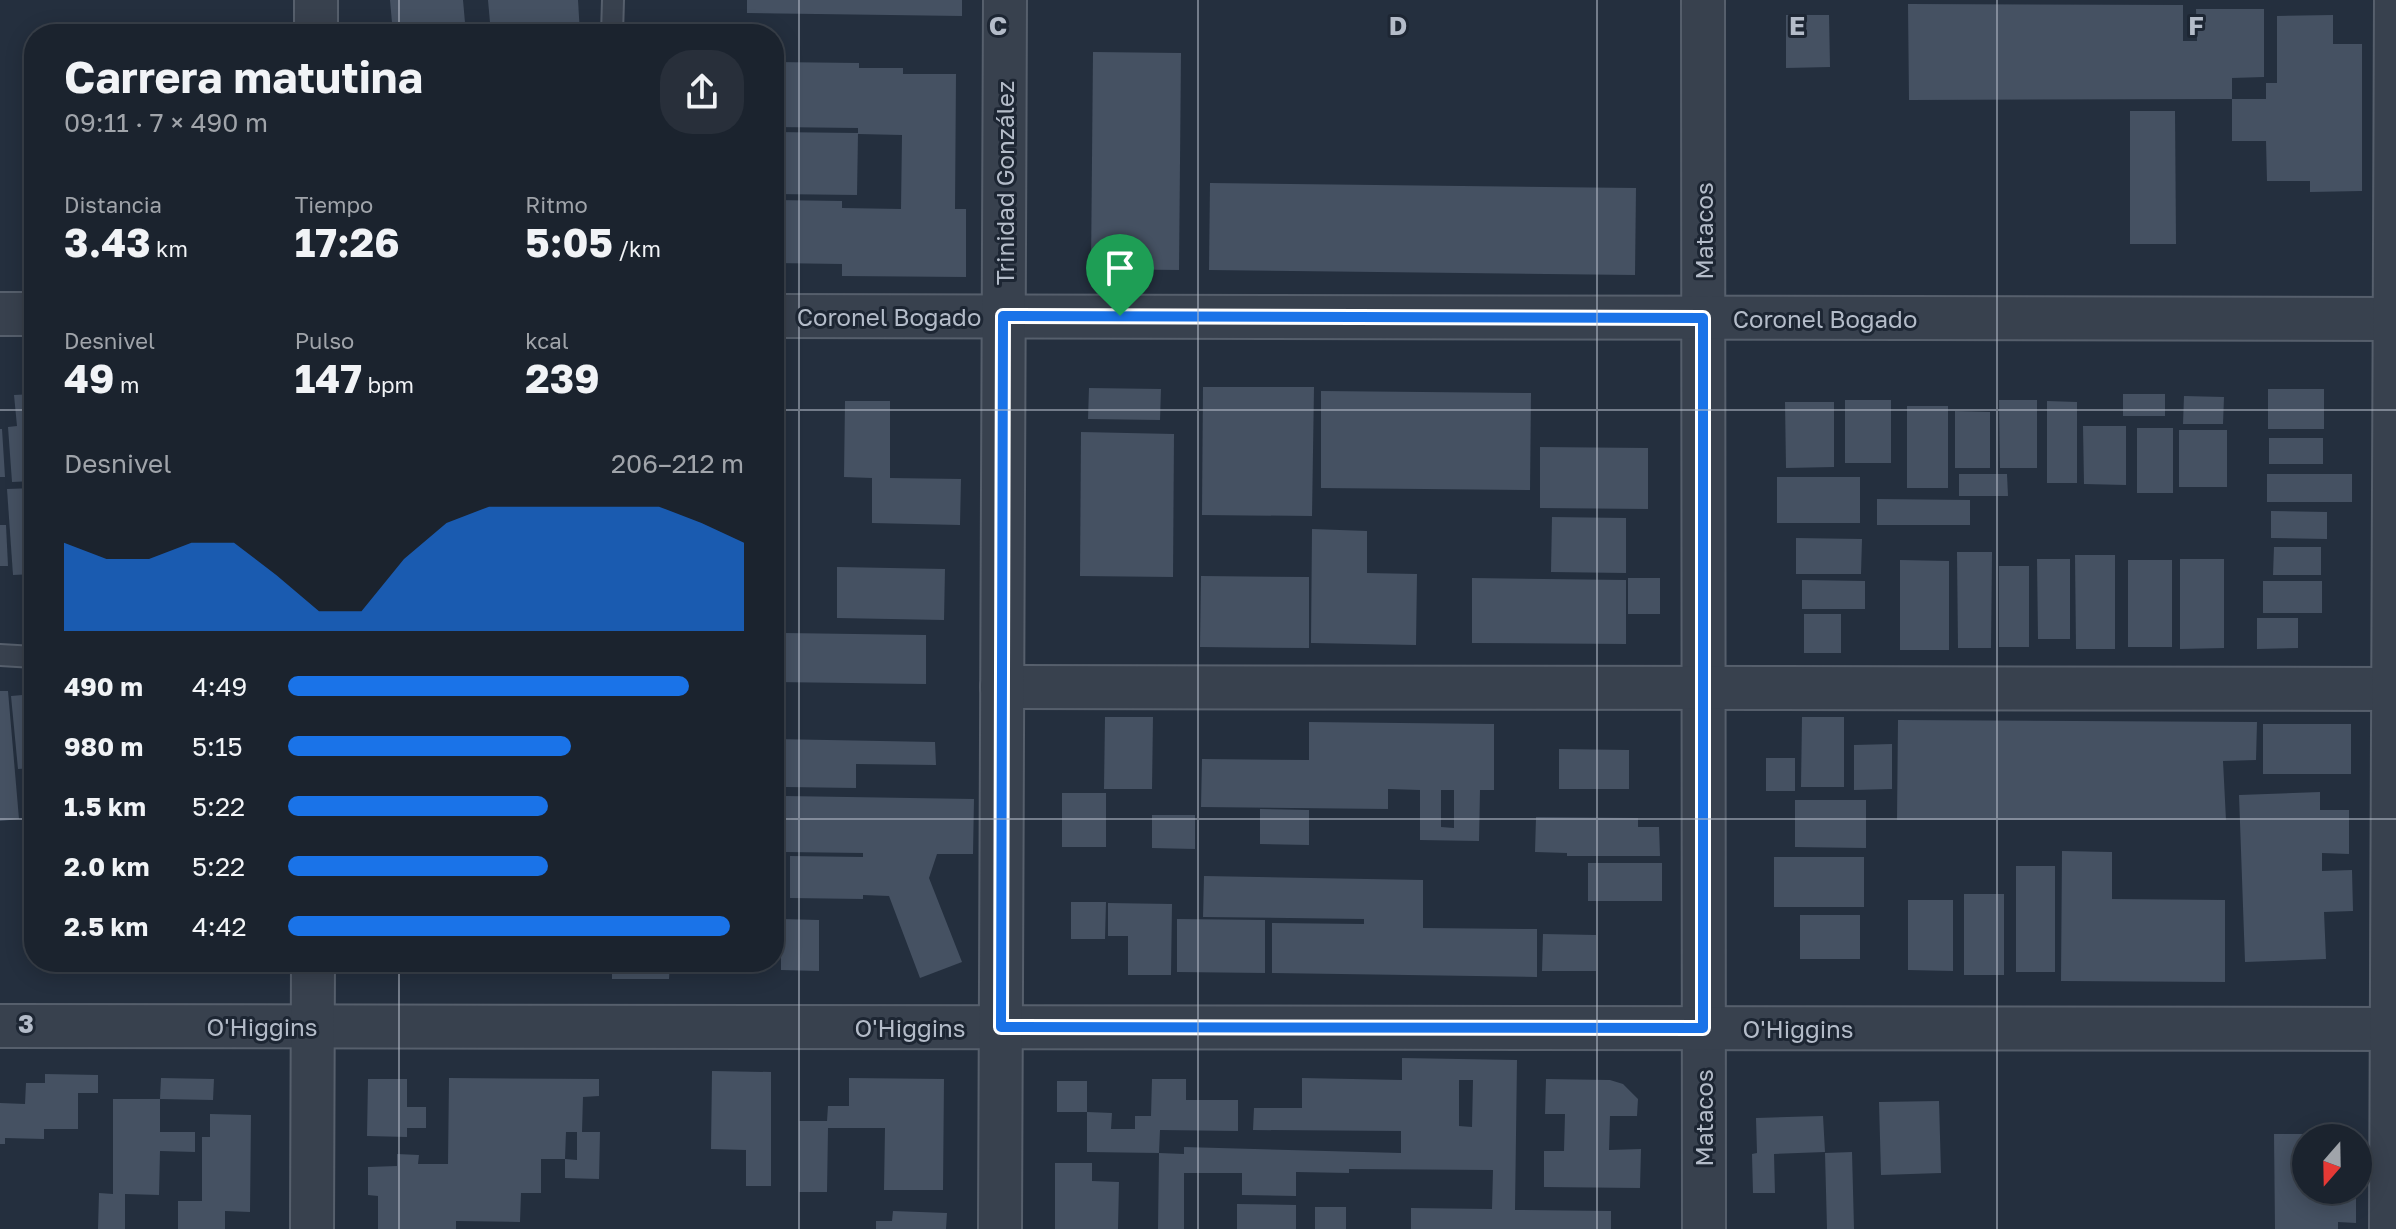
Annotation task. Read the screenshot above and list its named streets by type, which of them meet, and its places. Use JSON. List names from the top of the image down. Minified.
{"streets":{"street":["Trinidad González","Matacos","Coronel Bogado","O'Higgins"]},"crossings":[["Trinidad González","Coronel Bogado"],["Trinidad González","O'Higgins"],["Matacos","Coronel Bogado"],["Matacos","O'Higgins"]],"north":"bottom","page":{"heading":["Carrera matutina","09:11 · 7 × 490 m"],"stats":[["Distancia","3.43 km"],["Tiempo","17:26"],["Ritmo","5:05 /km"],["Desnivel","49 m"],["Pulso","147 bpm"],["kcal","239"]],"chart":["Desnivel","206–212 m"],"list":[{"name":"490 m","note":"4:49"},{"name":"980 m","note":"5:15"},{"name":"1.5 km","note":"5:22"},{"name":"2.0 km","note":"5:22"},{"name":"2.5 km","note":"4:42"}]},"grid":{"columns":["C","D","E","F"],"rows":["3"]}}
